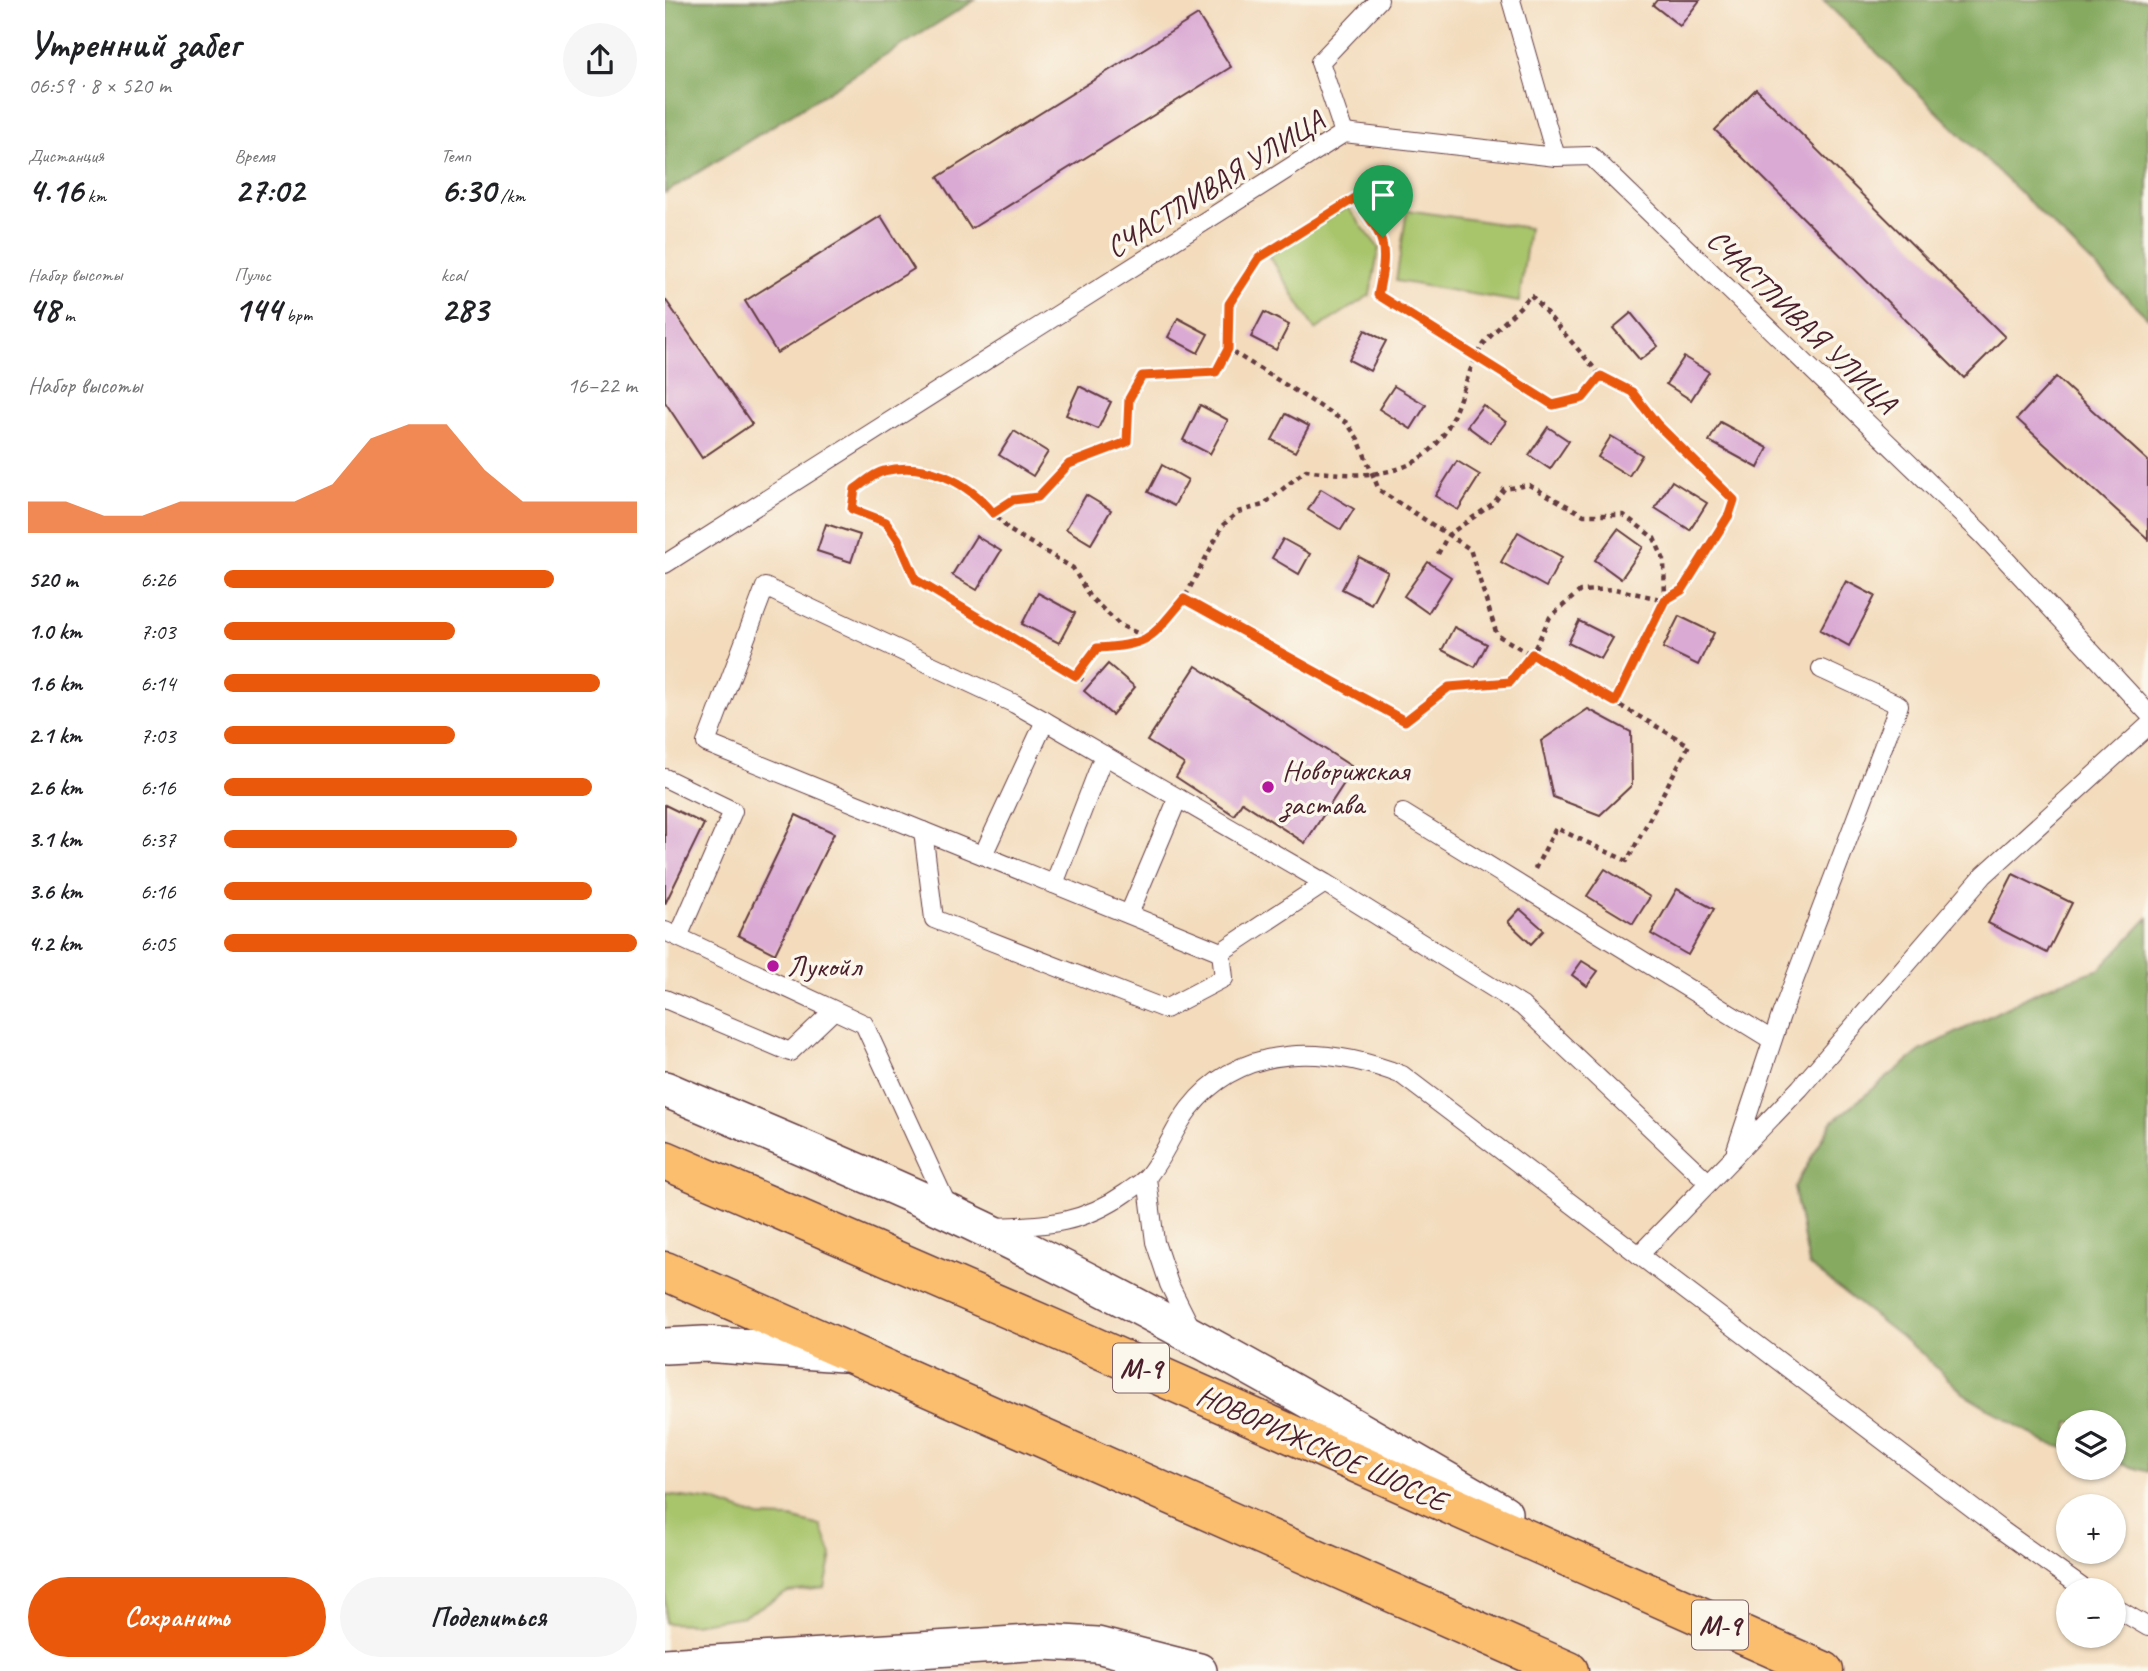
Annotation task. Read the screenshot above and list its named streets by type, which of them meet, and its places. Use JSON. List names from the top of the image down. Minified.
{"streets":{"highway":["М-9","НОВОРИЖСКОЕ ШОССЕ"],"lane":["СЧАСТЛИВАЯ УЛИЦА"]},"places":["Новорижская застава","Лукойл"],"page":{"heading":["Утренний забег","06:59 · 8 × 520 m"],"stats":[["Дистанция","4.16 km"],["Время","27:02"],["Темп","6:30 /km"],["Набор высоты","48 m"],["Пульс","144 bpm"],["kcal","283"]],"chart":["Набор высоты","16–22 m"],"list":[{"name":"520 m","note":"6:26"},{"name":"1.0 km","note":"7:03"},{"name":"1.6 km","note":"6:14"},{"name":"2.1 km","note":"7:03"},{"name":"2.6 km","note":"6:16"},{"name":"3.1 km","note":"6:37"},{"name":"3.6 km","note":"6:16"},{"name":"4.2 km","note":"6:05"}],"map_buttons":["+","−"],"buttons":["Сохранить","Поделиться"]}}
